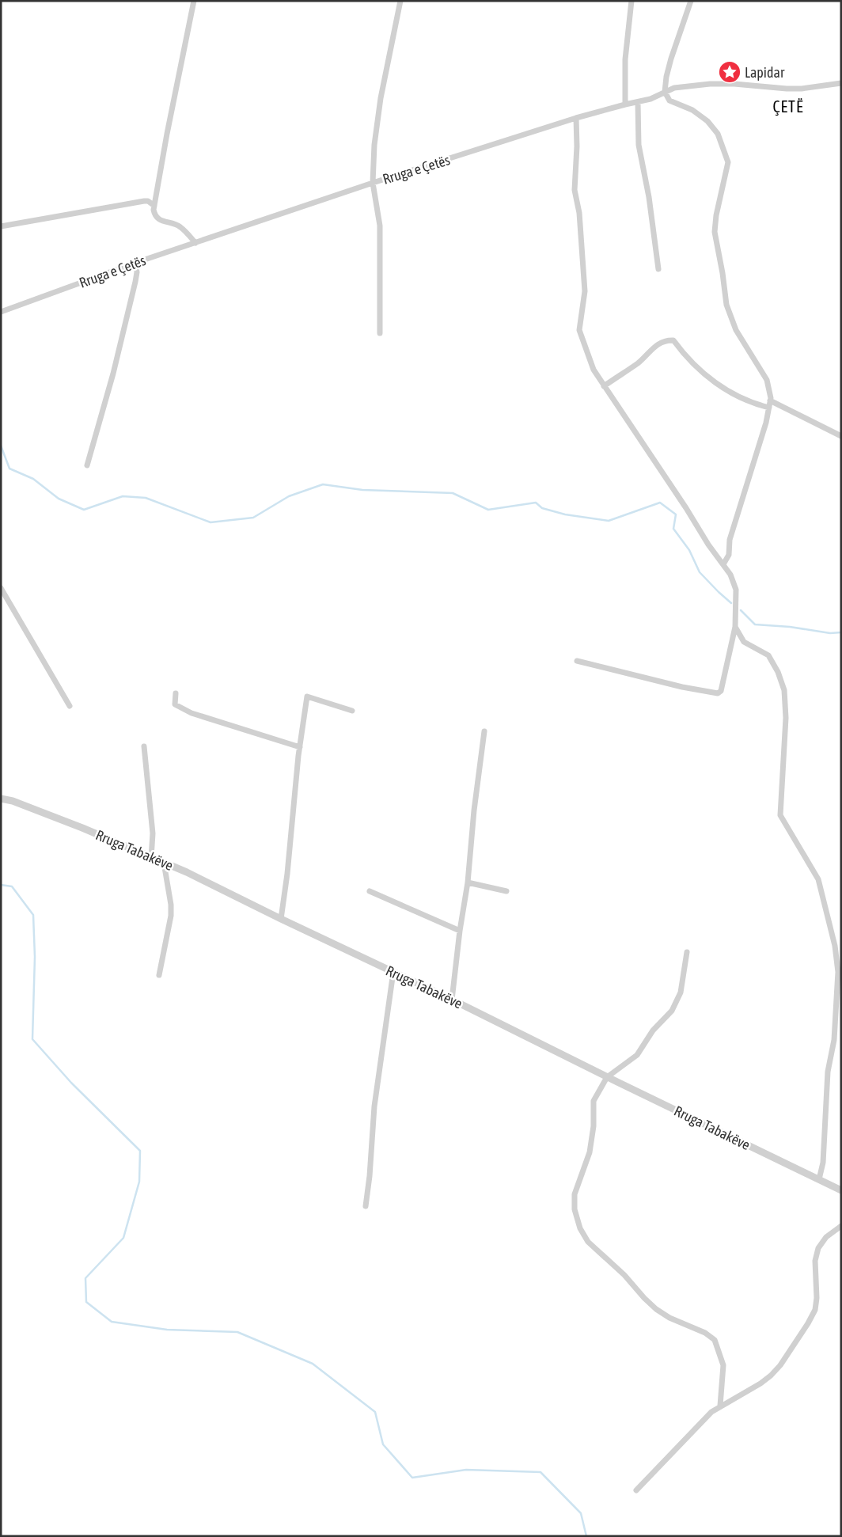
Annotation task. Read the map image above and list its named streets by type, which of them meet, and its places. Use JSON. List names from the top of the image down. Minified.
{"streets":{"street":["Rruga e Çetës","Rruga Tabakëve"]},"districts":["ÇETË"],"places":{"place":["Lapidar"]}}
